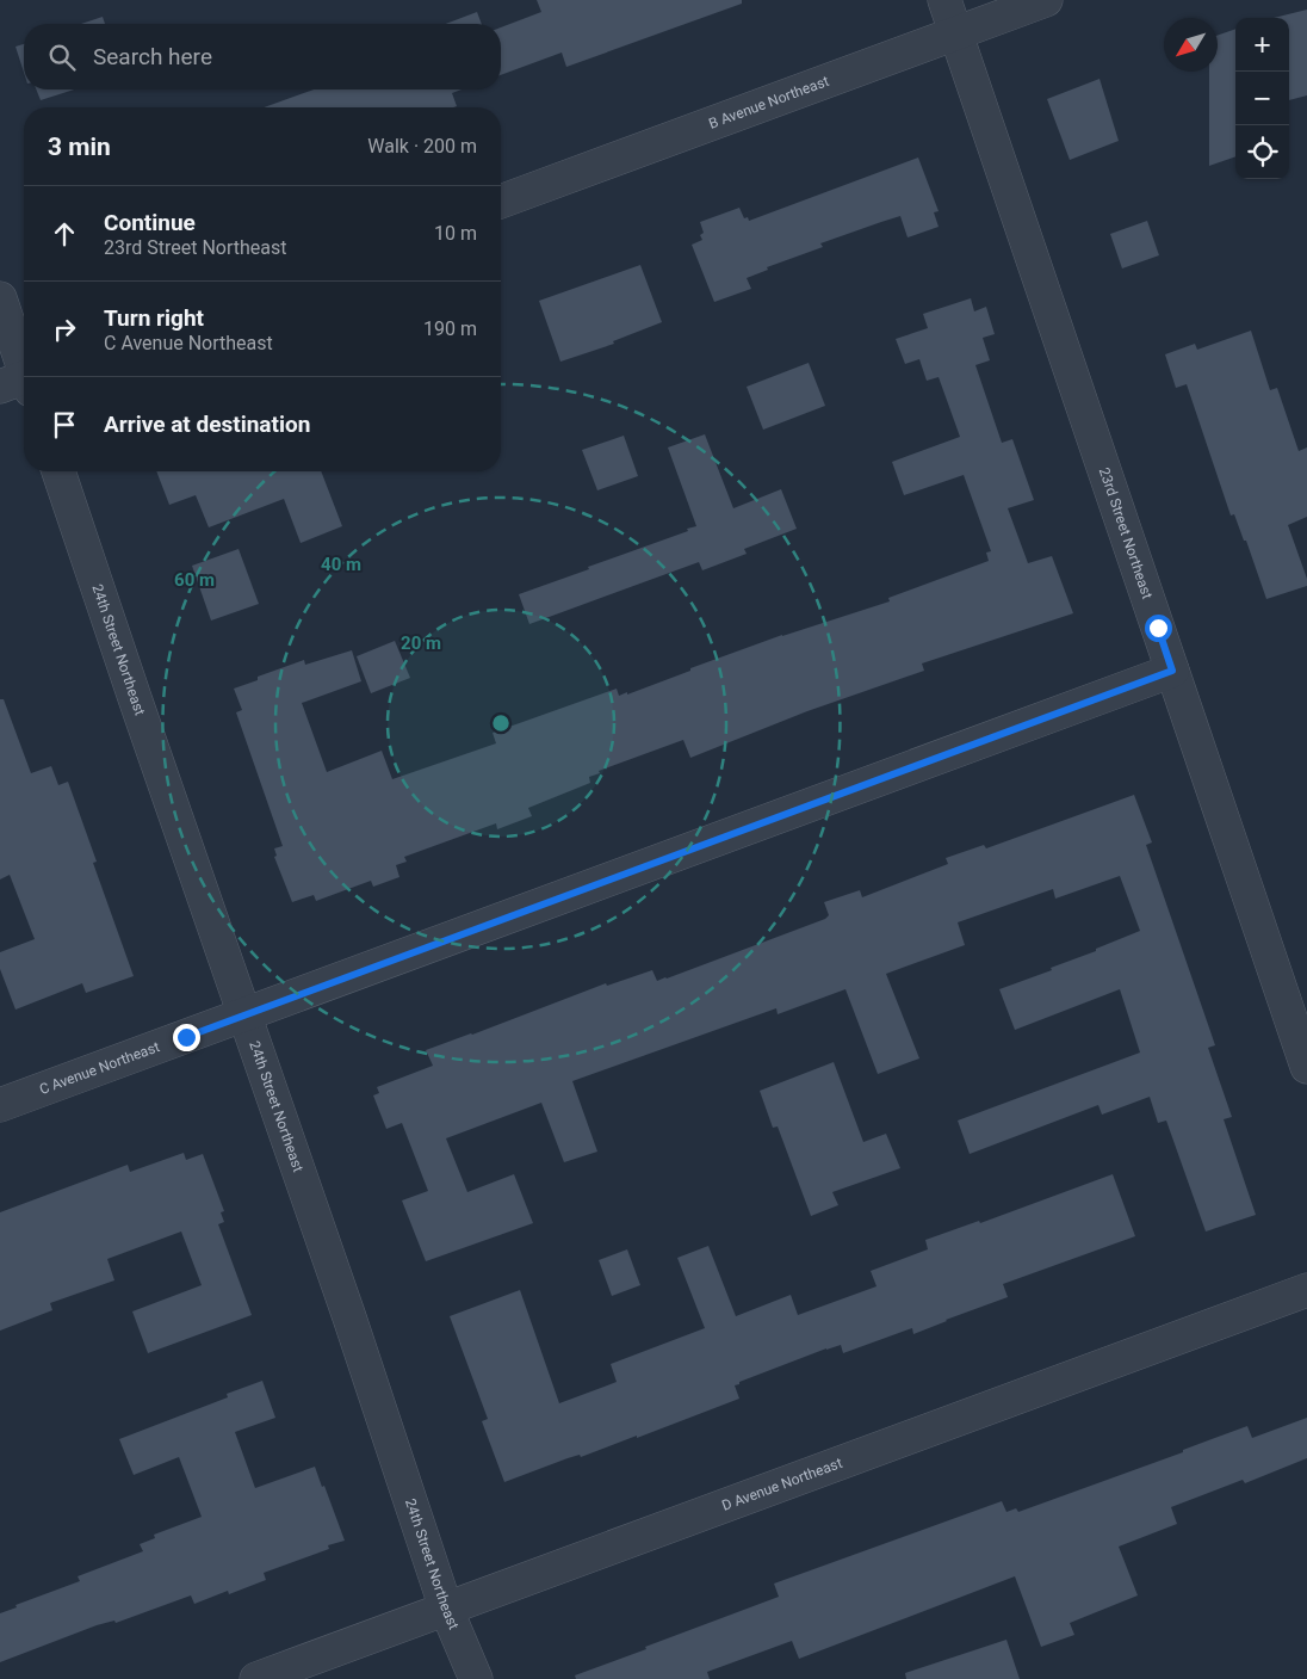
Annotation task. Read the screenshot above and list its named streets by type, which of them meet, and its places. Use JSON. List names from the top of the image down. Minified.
{"streets":{"street":["B Avenue Northeast","23rd Street Northeast","24th Street Northeast","C Avenue Northeast","D Avenue Northeast"]},"crossings":[["B Avenue Northeast","23rd Street Northeast"],["23rd Street Northeast","C Avenue Northeast"],["24th Street Northeast","C Avenue Northeast"],["24th Street Northeast","D Avenue Northeast"]],"north":"bottom left","page":{"map_buttons":["+","−"],"search":"Search here","heading":["3 min","Walk · 200 m"],"list":[["Continue","23rd Street Northeast","10 m"],["Turn right","C Avenue Northeast","190 m"],"Arrive at destination"]},"rings":["40 m","60 m","20 m"]}
